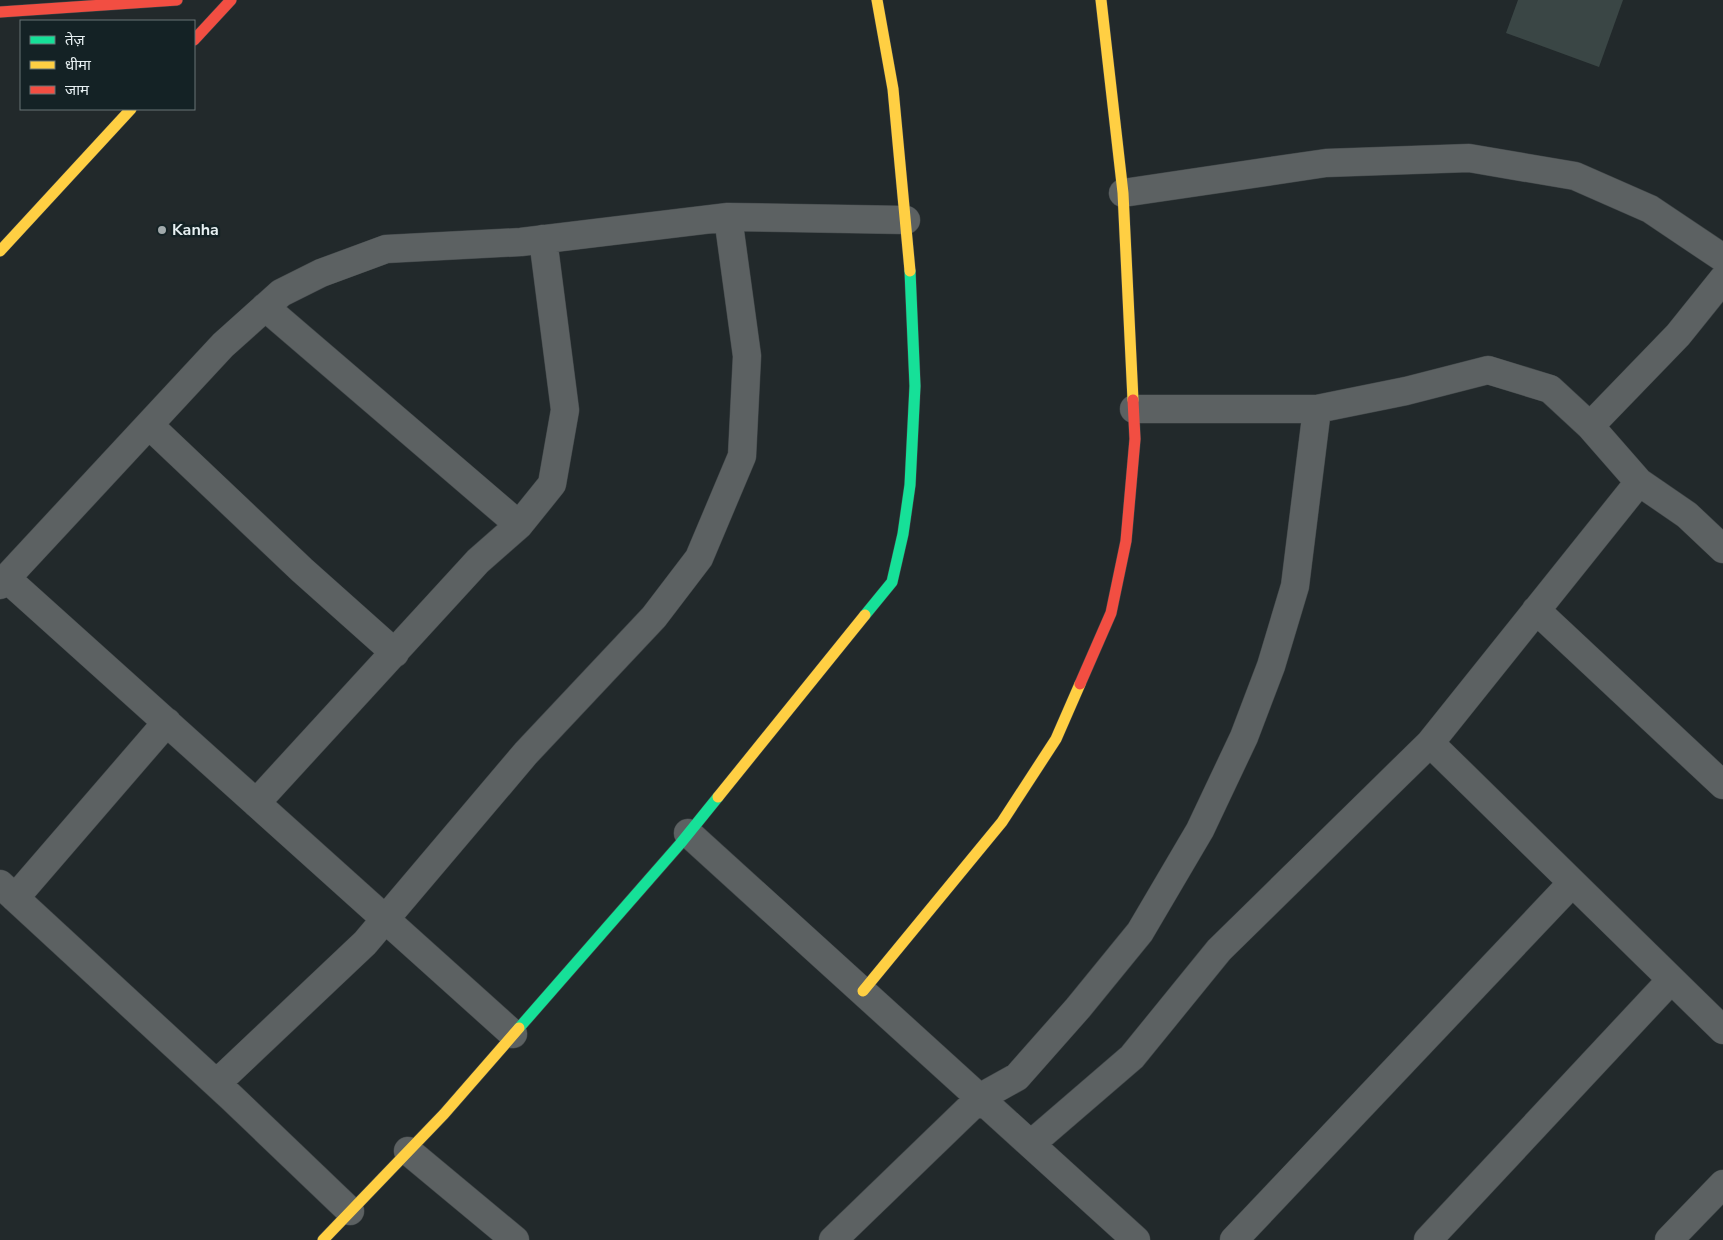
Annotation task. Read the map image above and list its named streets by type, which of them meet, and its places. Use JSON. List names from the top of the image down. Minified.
{"places":["Kanha"],"legend":["तेज़","धीमा","जाम"]}
